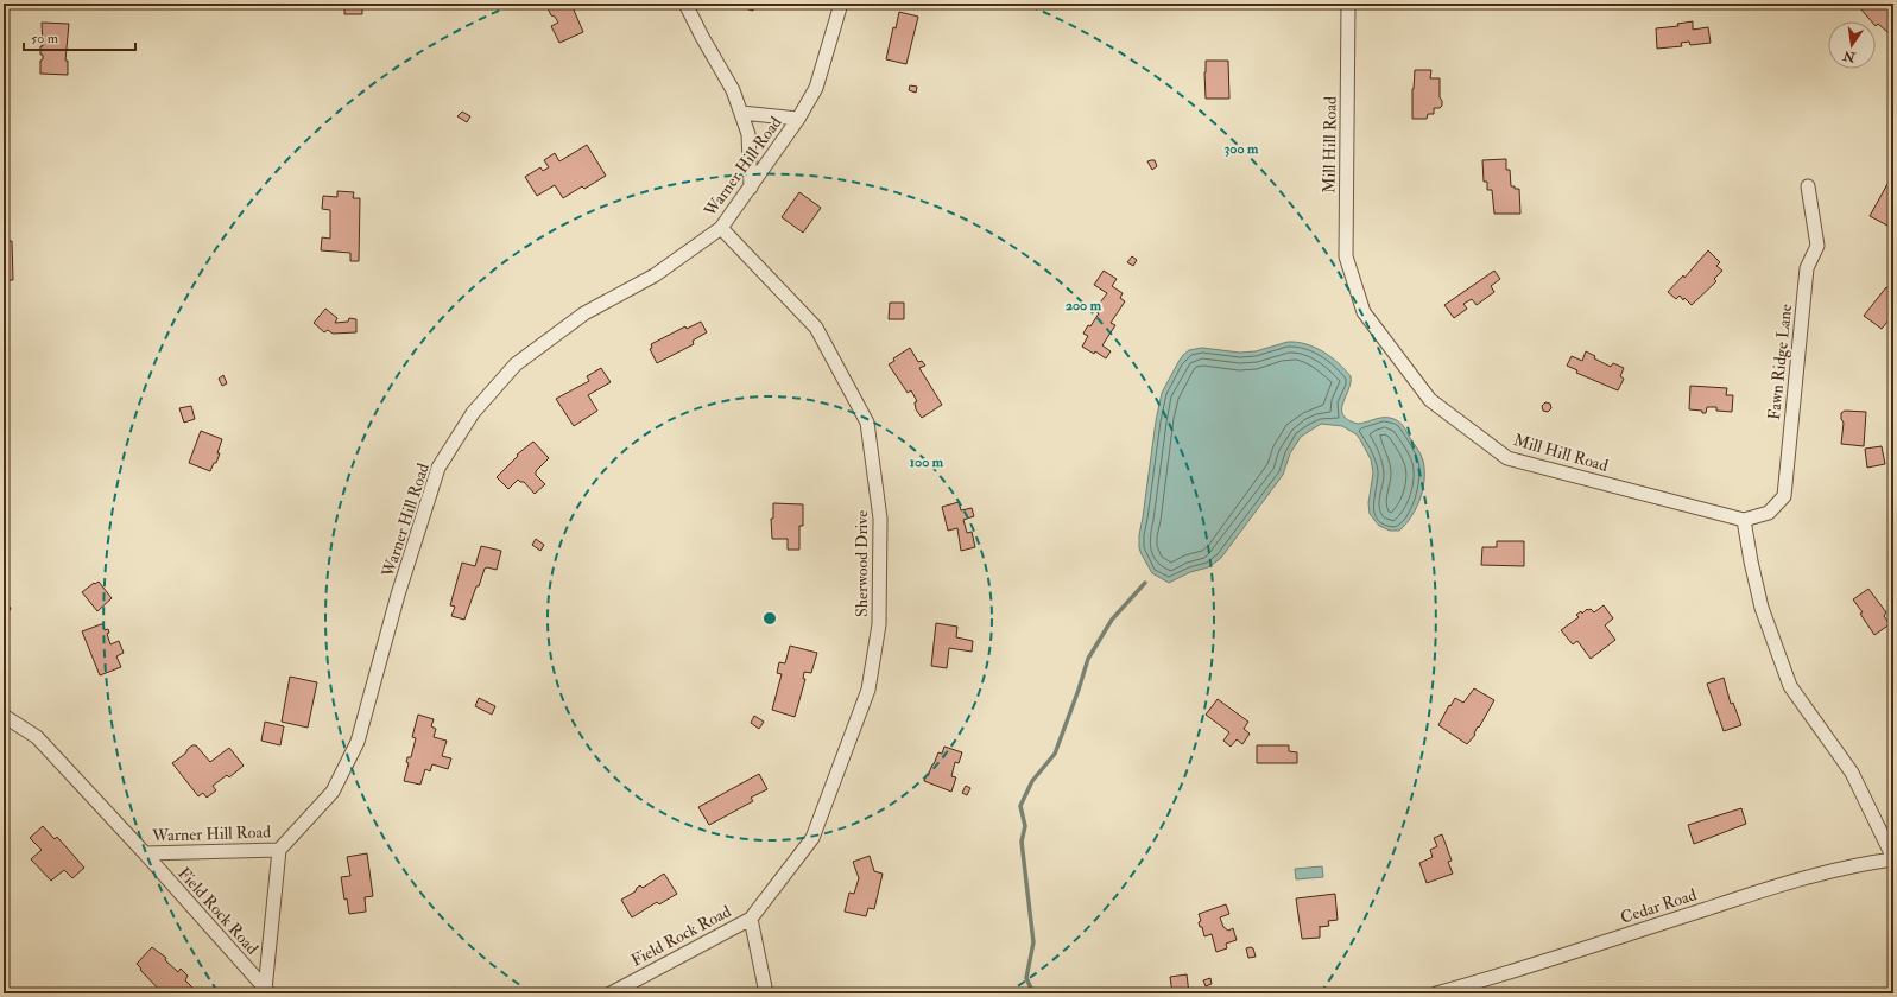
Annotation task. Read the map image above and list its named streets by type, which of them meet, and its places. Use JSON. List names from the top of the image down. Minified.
{"streets":{"street":["Mill Hill Road","Warner Hill Road","Fawn Ridge Lane","Sherwood Drive","Cedar Road","Field Rock Road"]},"crossings":[["Mill Hill Road","Fawn Ridge Lane"],["Warner Hill Road","Sherwood Drive"],["Warner Hill Road","Field Rock Road"],["Sherwood Drive","Field Rock Road"]],"scale_bar":"50 m","north":"bottom","rings":["300 m","200 m","100 m"]}
